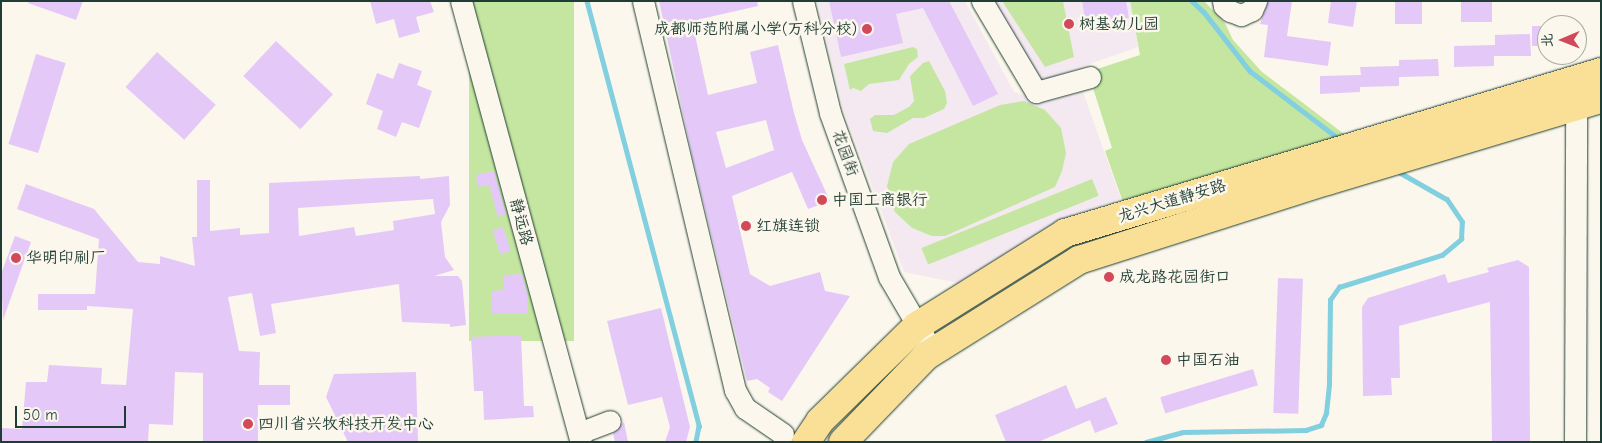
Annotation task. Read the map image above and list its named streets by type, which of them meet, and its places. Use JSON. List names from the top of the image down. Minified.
{"streets":{"main road":["龙兴大道静安路"],"street":["花园街","静远路"]},"crossings":[["花园街","龙兴大道静安路"]],"places":["树基幼儿园","成都师范附属小学(万科分校)","中国工商银行","红旗连锁","华明印刷厂","成龙路花园街口","中国石油","四川省兴牧科技开发中心"],"scale_bar":"50 m","north":"left"}
